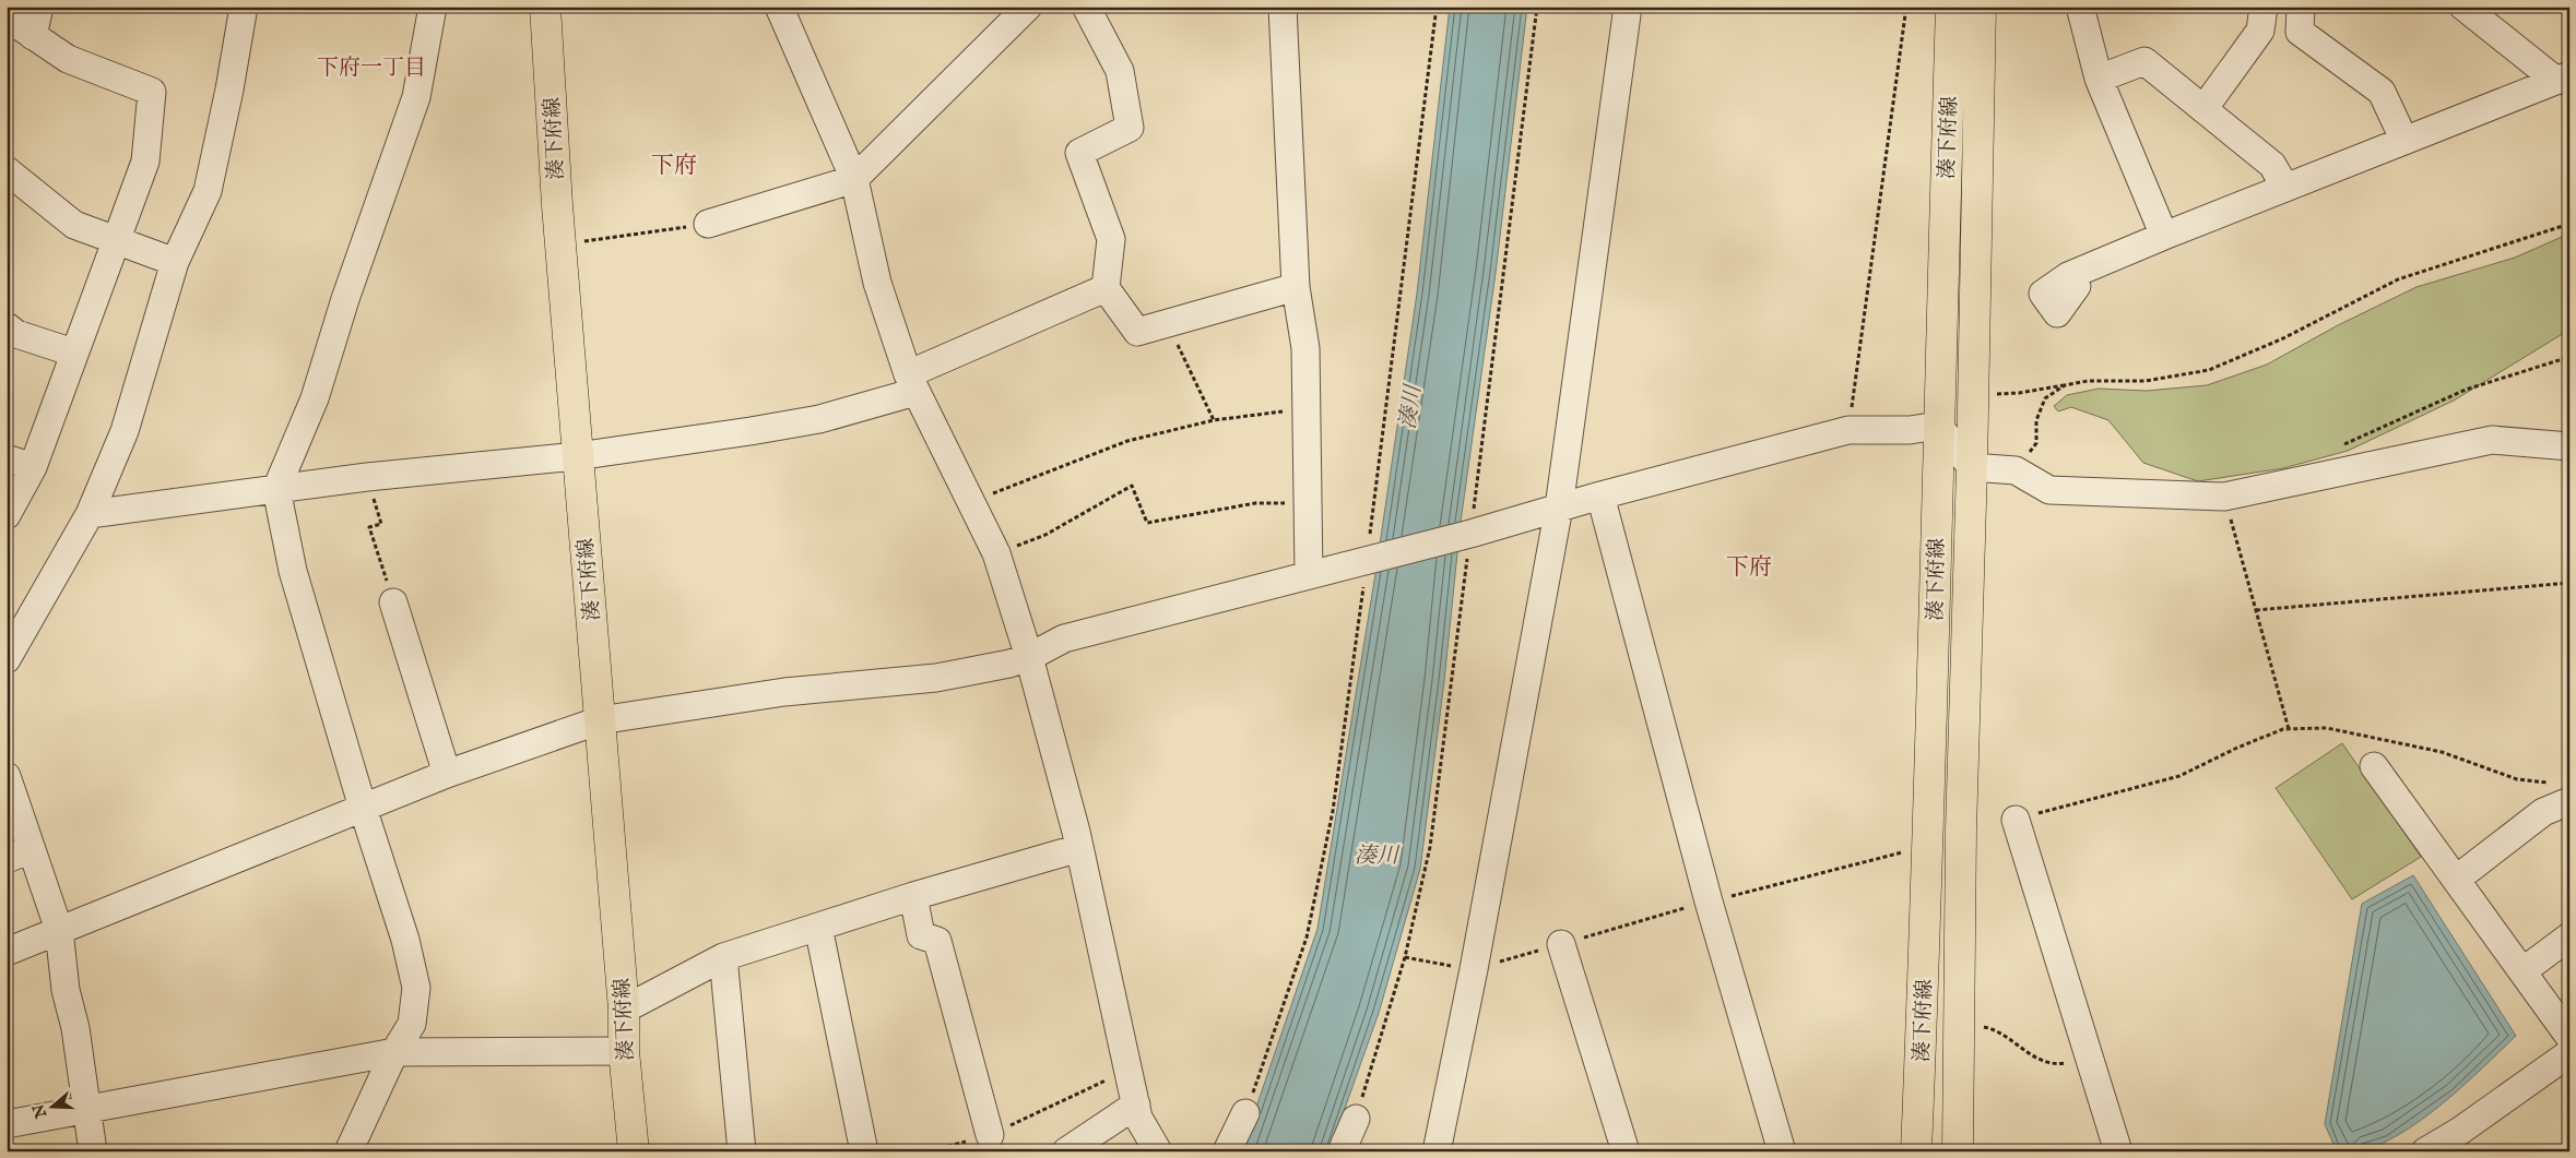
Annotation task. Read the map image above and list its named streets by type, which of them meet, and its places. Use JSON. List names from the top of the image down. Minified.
{"streets":{"main road":["湊下府線"]},"districts":["下府一丁目","下府","下府"],"water":["湊川"],"north":"left"}
